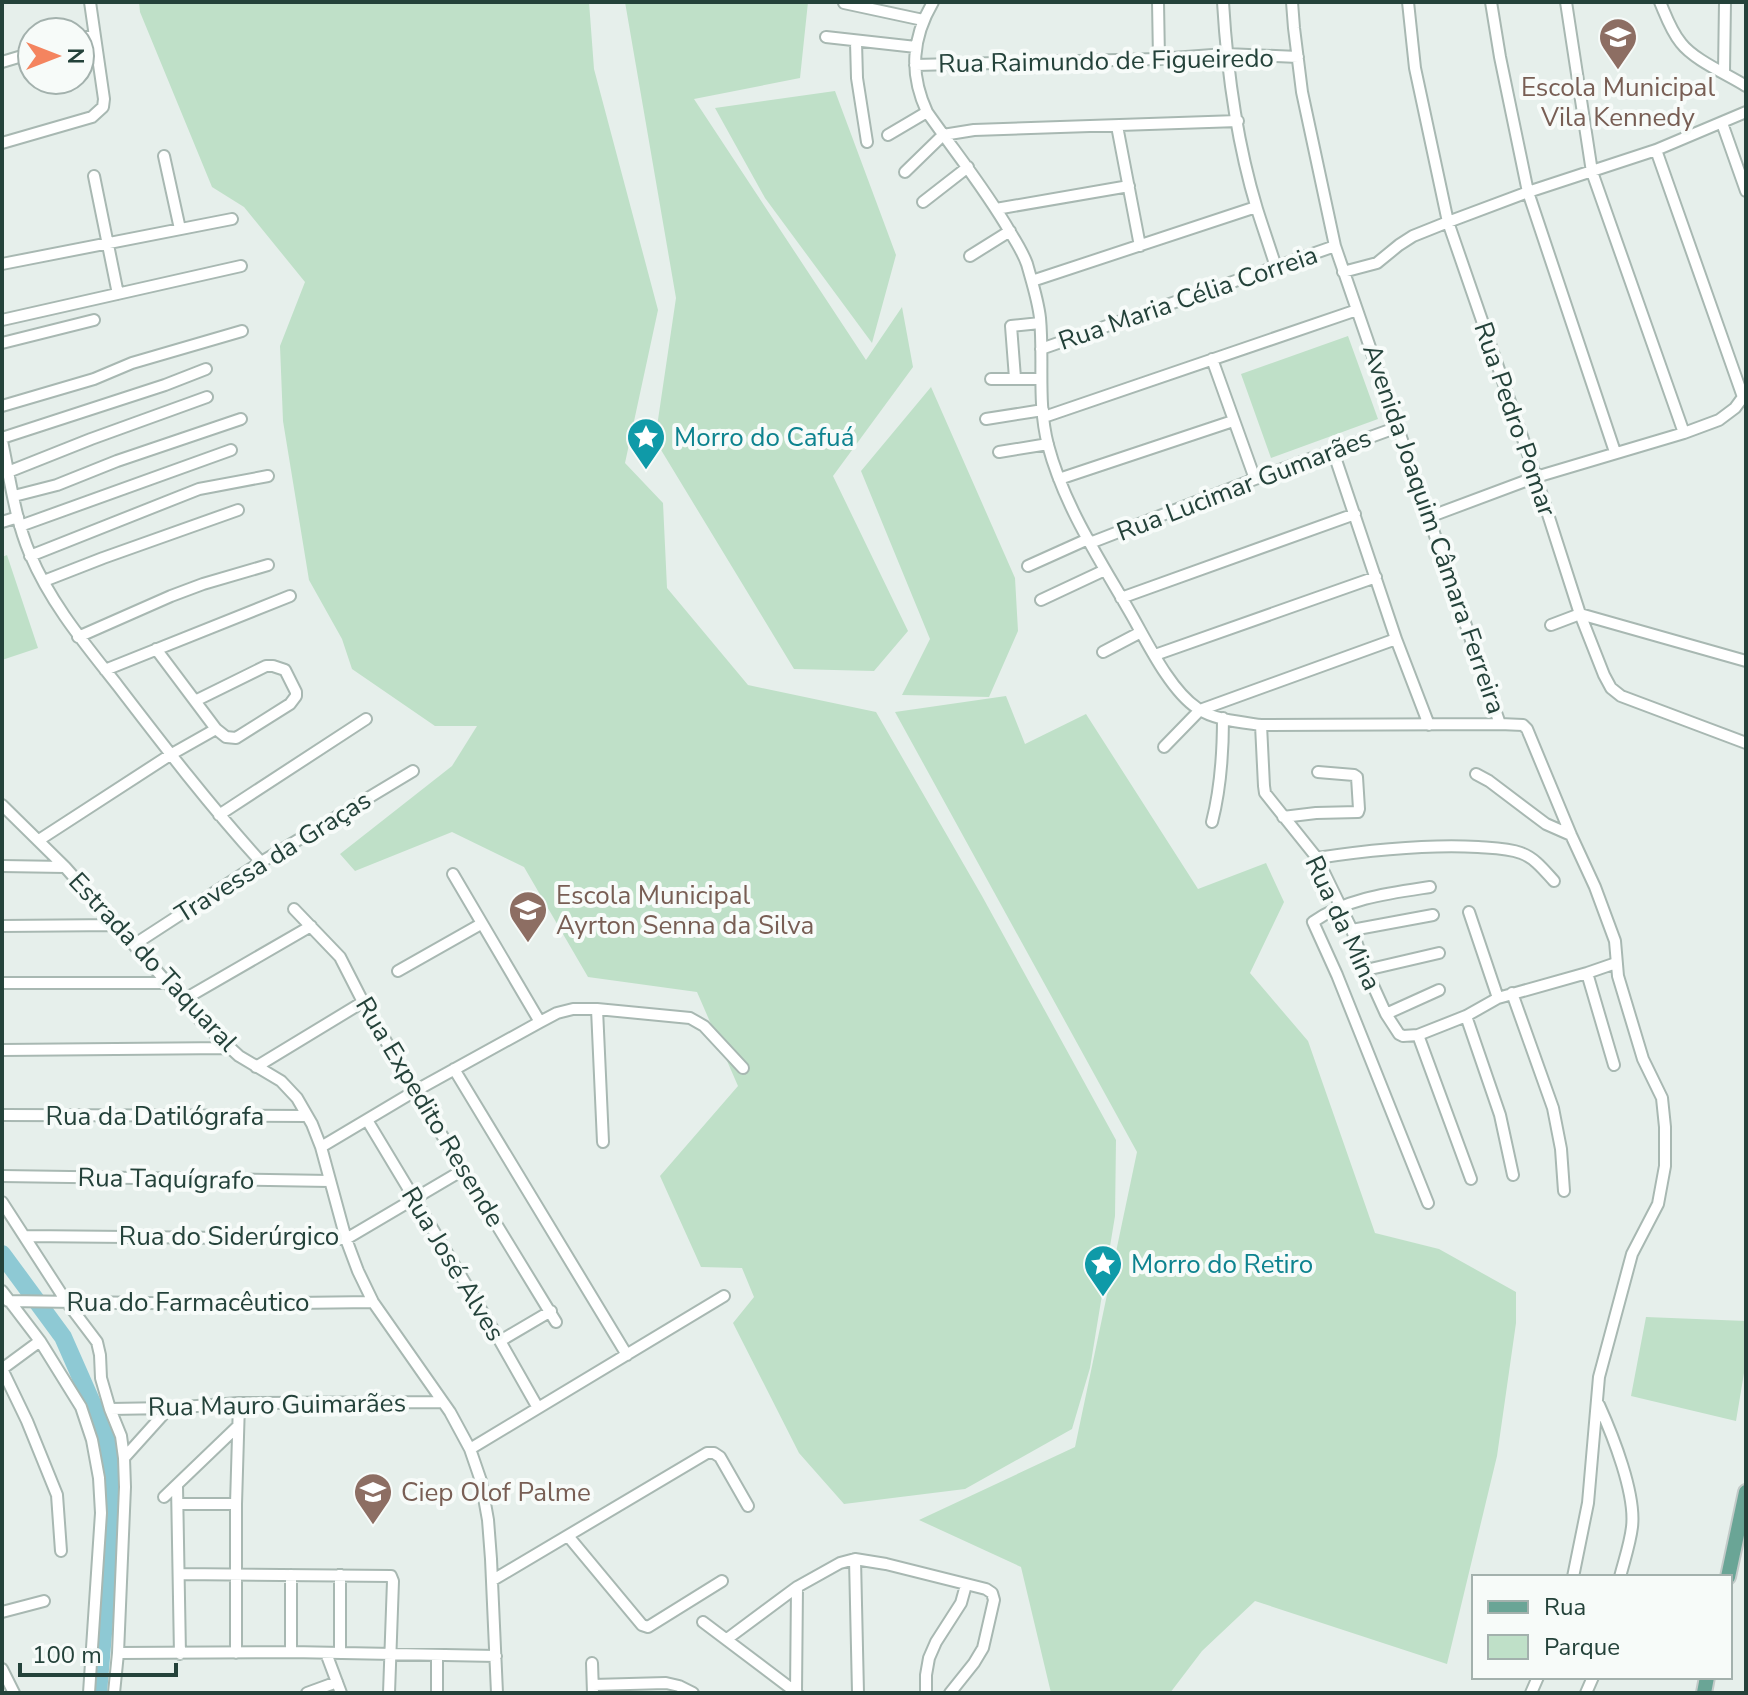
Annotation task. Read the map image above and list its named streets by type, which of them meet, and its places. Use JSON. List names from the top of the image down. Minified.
{"streets":{"street":["Rua Raimundo de Figueiredo","Rua Maria Célia Correia","Rua Pedro Pomar","Rua Lucimar Gumarães","Avenida Joaquim Câmara Ferreira","Travessa da Graças","Rua da Mina","Estrada do Taquaral","Rua Expedito Resende","Rua da Datilógrafa","Rua Taquígrafo","Rua do Siderúrgico","Rua José Alves","Rua do Farmacêutico","Rua Mauro Guimarães"]},"crossings":[["Rua Raimundo de Figueiredo","Avenida Joaquim Câmara Ferreira"],["Rua Maria Célia Correia","Avenida Joaquim Câmara Ferreira"],["Rua Lucimar Gumarães","Avenida Joaquim Câmara Ferreira"],["Travessa da Graças","Estrada do Taquaral"],["Estrada do Taquaral","Rua da Datilógrafa"],["Estrada do Taquaral","Rua Taquígrafo"],["Estrada do Taquaral","Rua do Siderúrgico"],["Estrada do Taquaral","Rua do Farmacêutico"],["Estrada do Taquaral","Rua Mauro Guimarães"],["Rua Expedito Resende","Rua do Siderúrgico"],["Rua Expedito Resende","Rua José Alves"],["Rua do Siderúrgico","Rua José Alves"]],"places":{"school or university":["Escola Municipal Vila Kennedy","Escola Municipal Ayrton Senna da Silva","Ciep Olof Palme"],"place":["Morro do Cafuá","Morro do Retiro"]},"legend":["Rua","Parque"],"scale_bar":"100 m","north":"right"}
